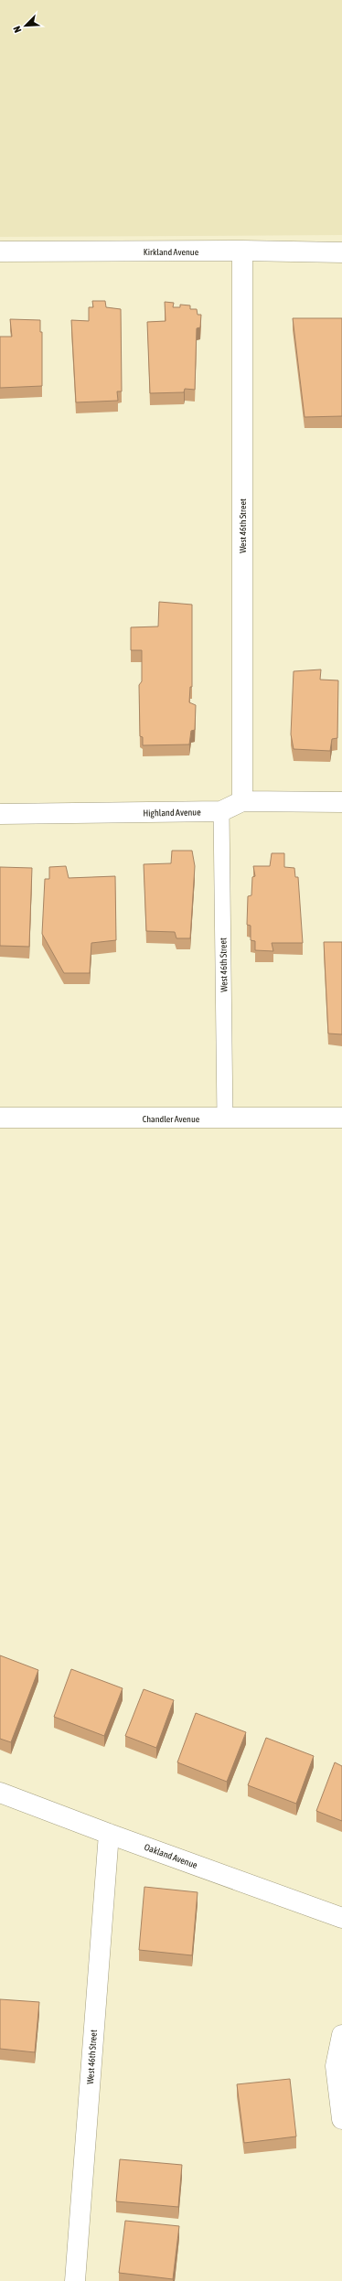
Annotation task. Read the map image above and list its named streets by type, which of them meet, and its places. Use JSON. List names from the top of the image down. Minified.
{"streets":{"street":["Kirkland Avenue","West 46th Street","Highland Avenue","Chandler Avenue","Oakland Avenue"]},"crossings":[["Kirkland Avenue","West 46th Street"],["West 46th Street","Highland Avenue"],["West 46th Street","Chandler Avenue"],["West 46th Street","Oakland Avenue"]],"north":"bottom left"}
